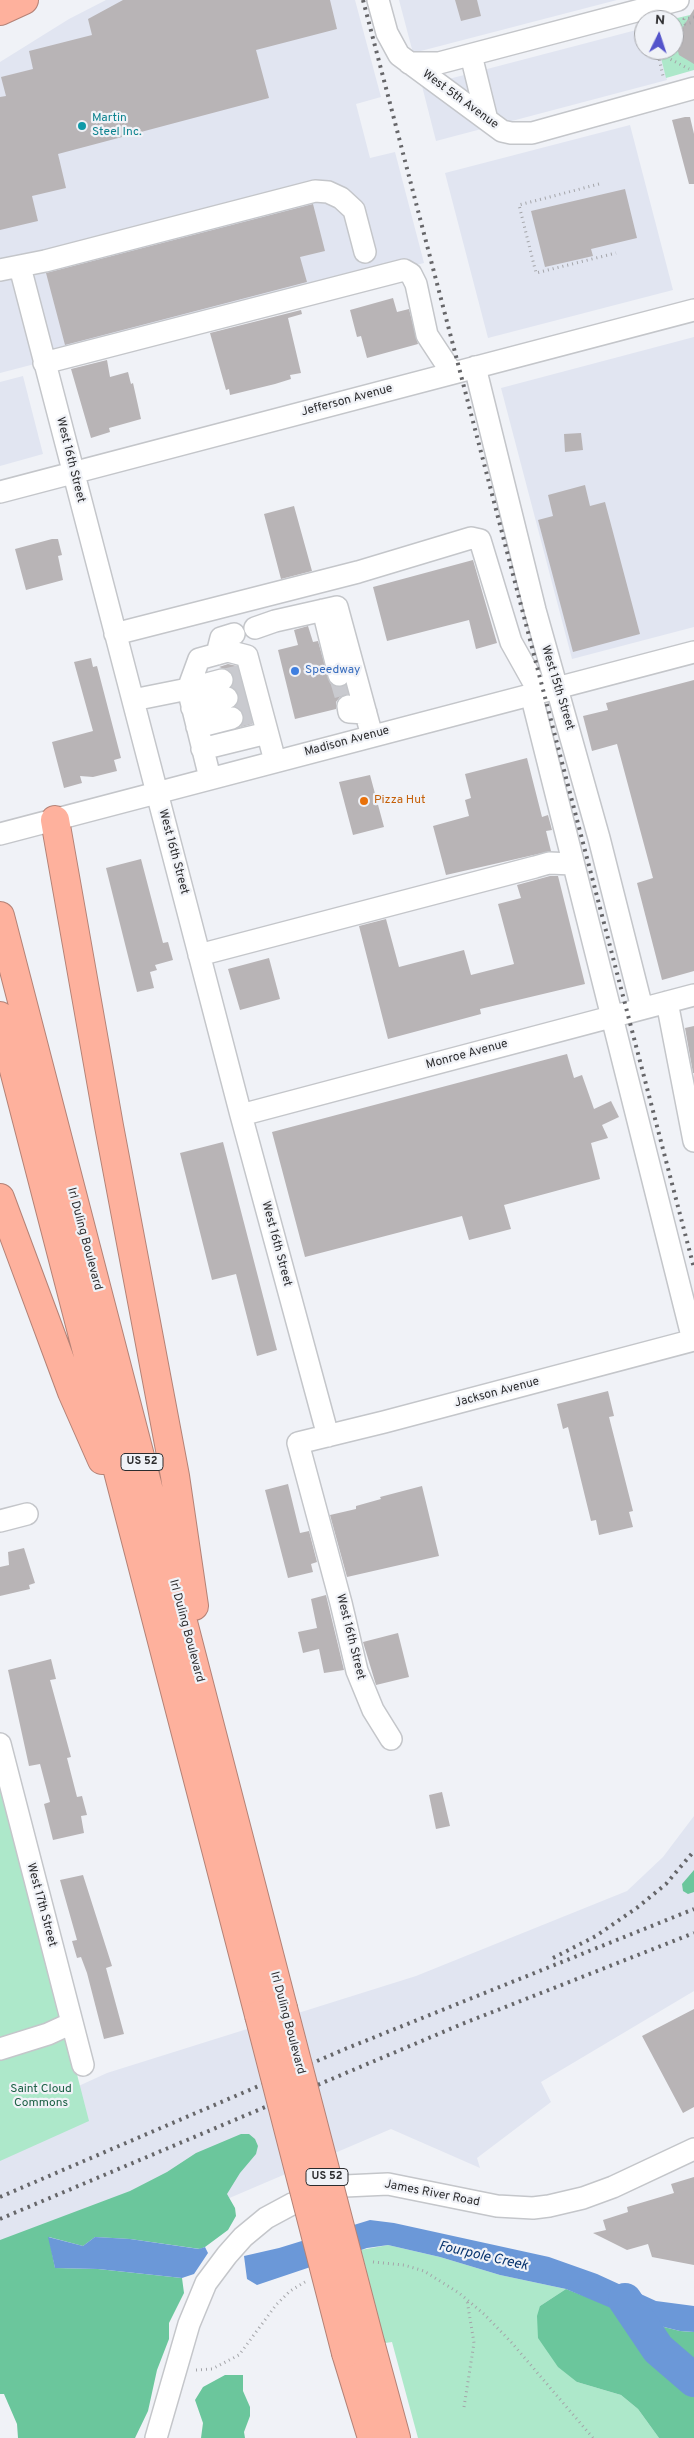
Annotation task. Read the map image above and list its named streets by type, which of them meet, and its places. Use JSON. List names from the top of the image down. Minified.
{"streets":{"highway":["Irl Duling Boulevard","US 52"],"street":["West 5th Avenue","Jefferson Avenue","West 16th Street","West 15th Street","Madison Avenue","Monroe Avenue","Jackson Avenue","West 17th Street","James River Road"]},"crossings":[["Jefferson Avenue","West 16th Street"],["Jefferson Avenue","West 15th Street"],["West 16th Street","Madison Avenue"],["West 16th Street","Monroe Avenue"],["West 16th Street","Jackson Avenue"],["West 15th Street","Madison Avenue"],["West 15th Street","Monroe Avenue"],["Irl Duling Boulevard","US 52"]],"water":["Fourpole Creek"],"parks":["Saint Cloud Commons"],"places":["Martin Steel Inc.","Speedway","Pizza Hut"],"north":"top"}
